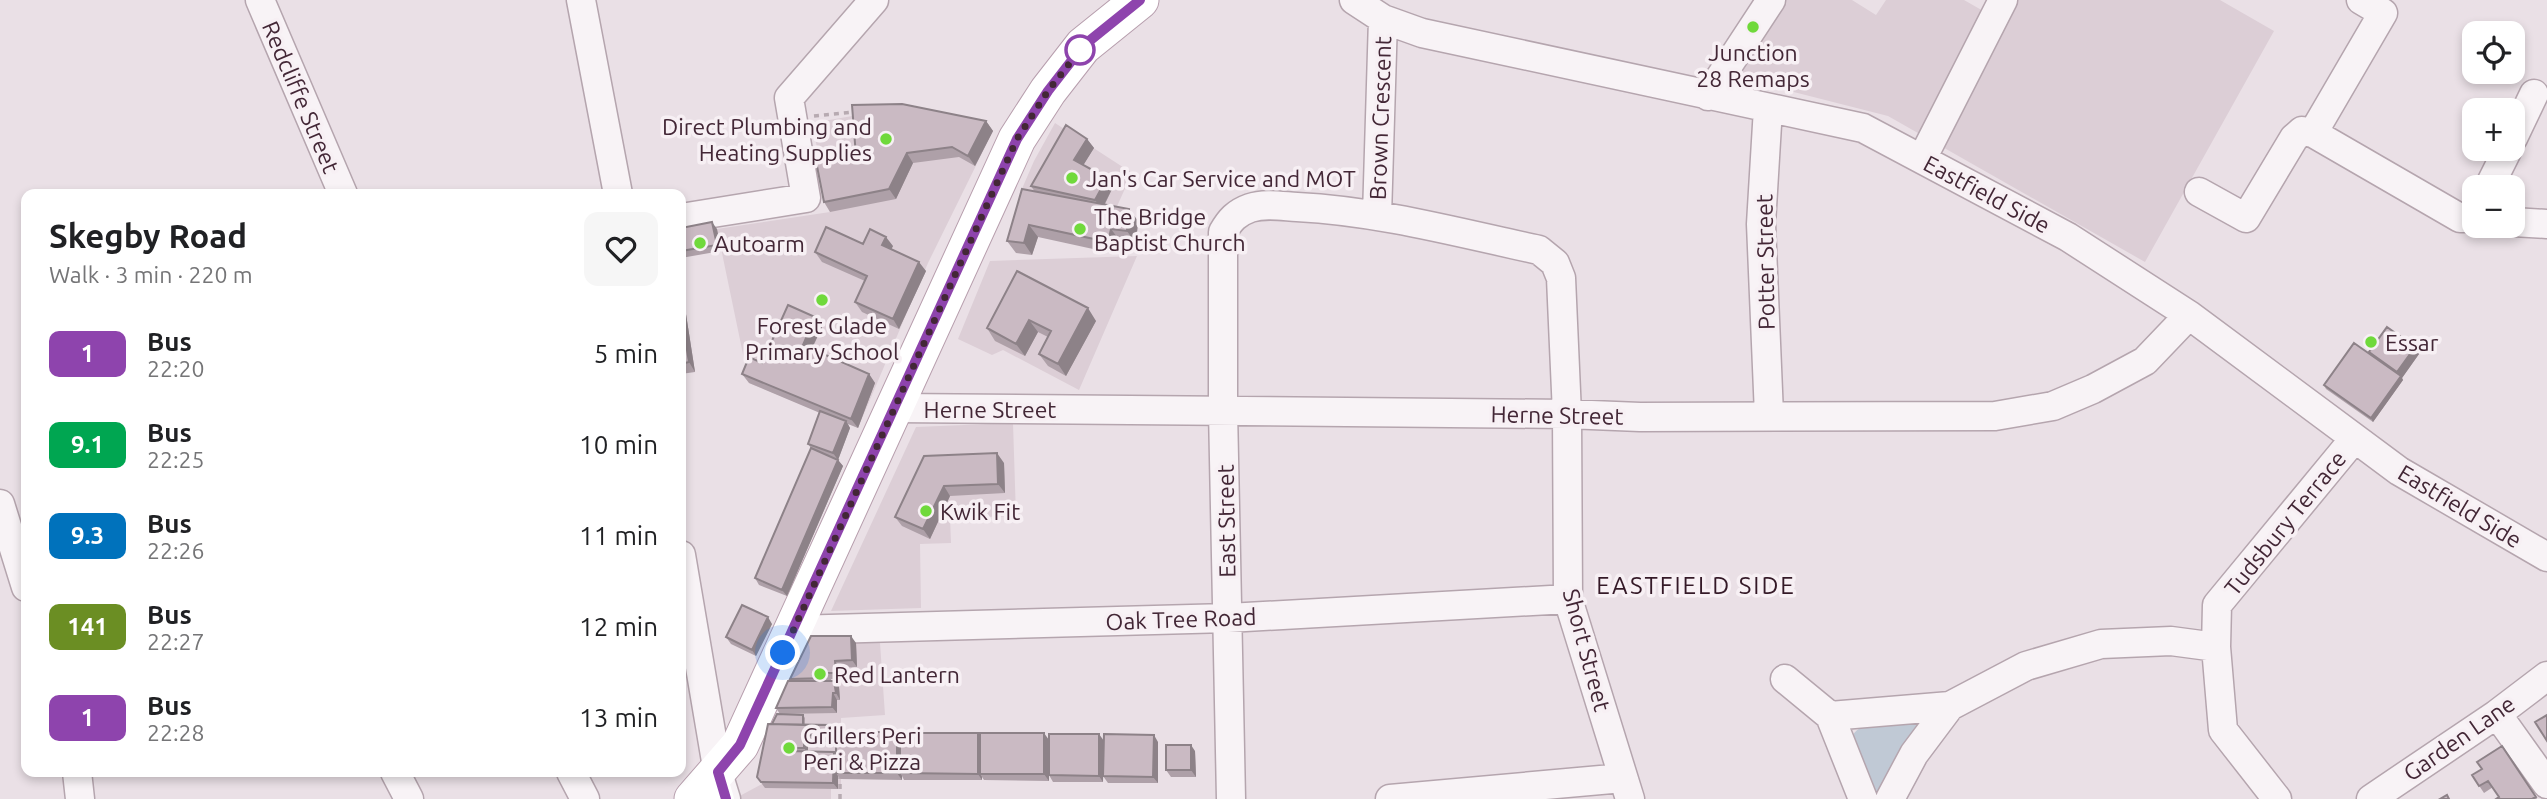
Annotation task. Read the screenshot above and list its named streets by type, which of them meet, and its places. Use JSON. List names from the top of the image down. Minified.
{"streets":{"street":["Redcliffe Street","Brown Crescent","Eastfield Side","Potter Street","Herne Street","East Street","Tudsbury Terrace","Oak Tree Road","Short Street","Garden Lane"]},"crossings":[["Brown Crescent","Eastfield Side"],["Brown Crescent","Herne Street"],["Brown Crescent","East Street"],["Brown Crescent","Short Street"],["Eastfield Side","Potter Street"],["Eastfield Side","Herne Street"],["Eastfield Side","Tudsbury Terrace"],["Potter Street","Herne Street"],["Herne Street","East Street"],["Herne Street","Short Street"],["East Street","Oak Tree Road"],["Oak Tree Road","Short Street"]],"districts":["EASTFIELD SIDE"],"places":["Junction 28 Remaps","Direct Plumbing and Heating Supplies","Jan's Car Service and MOT","The Bridge Baptist Church","Autoarm","Forest Glade Primary School","Essar","Kwik Fit","Red Lantern","Grillers Peri Peri & Pizza"],"lines":["bus line 1"],"page":{"map_buttons":["+","−"],"heading":["Skegby Road","Walk · 3 min · 220 m"],"list":[{"mark":"1","name":"Bus","note":"22:20","value":"5 min"},{"mark":"9.1","name":"Bus","note":"22:25","value":"10 min"},{"mark":"9.3","name":"Bus","note":"22:26","value":"11 min"},{"mark":"141","name":"Bus","note":"22:27","value":"12 min"},{"mark":"1","name":"Bus","note":"22:28","value":"13 min"}]}}
